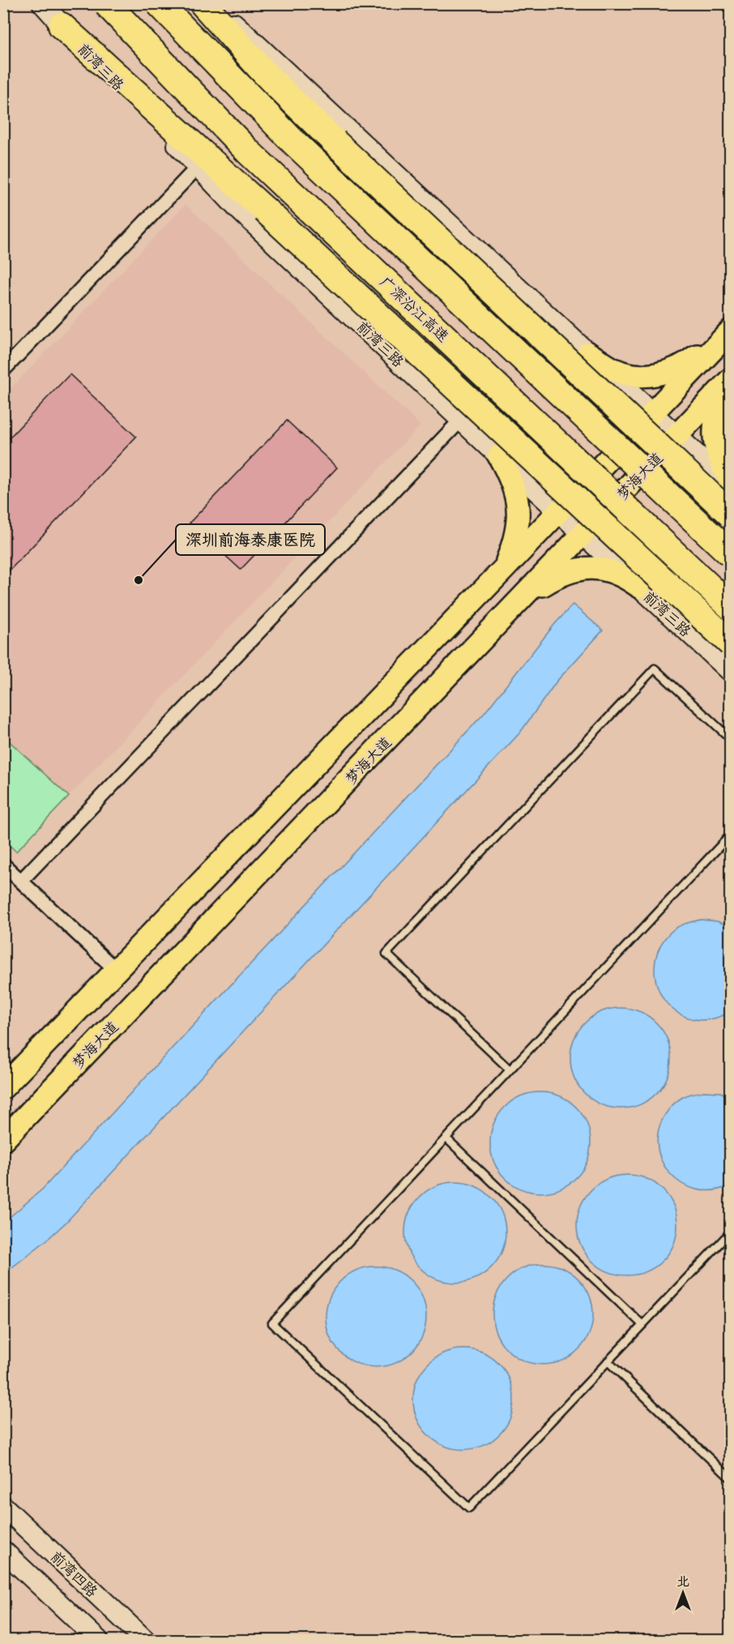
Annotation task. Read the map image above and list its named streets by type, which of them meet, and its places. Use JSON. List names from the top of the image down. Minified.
{"streets":{"highway":["广深沿江高速"],"main road":["前湾三路","梦海大道","前湾四路"]},"crossings":[["前湾三路","梦海大道"]],"places":["深圳前海泰康医院"],"north":"top"}
